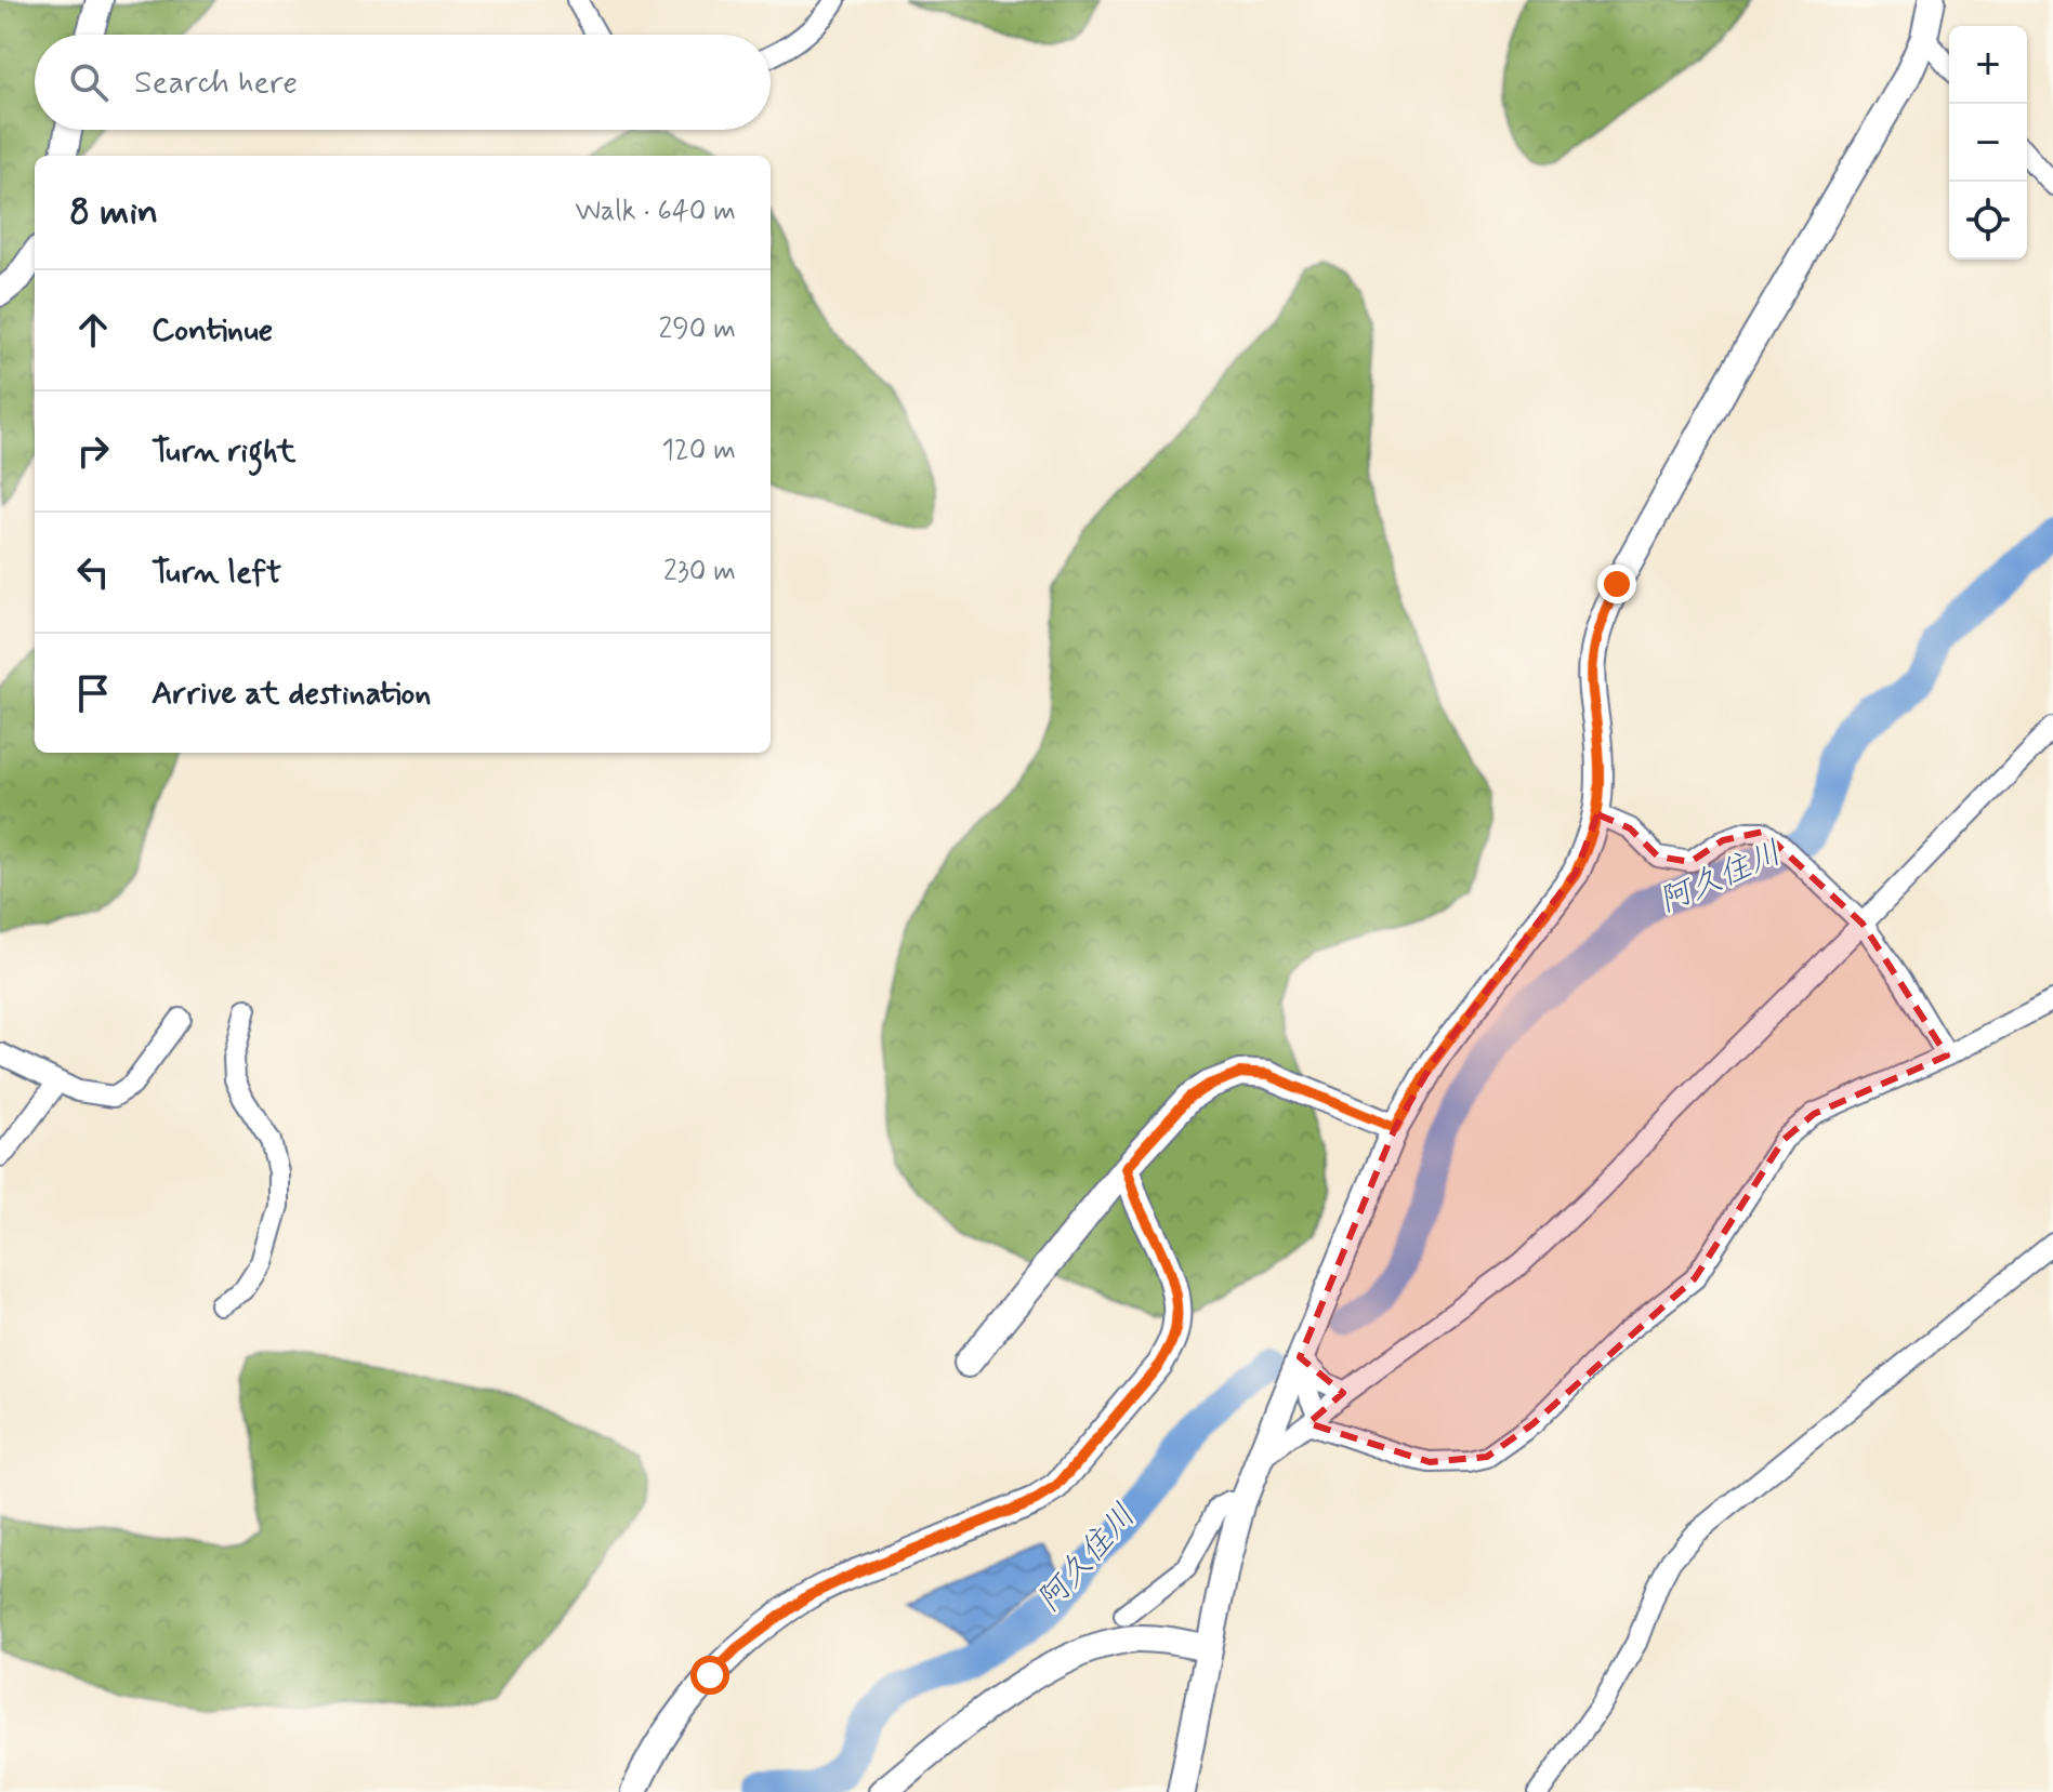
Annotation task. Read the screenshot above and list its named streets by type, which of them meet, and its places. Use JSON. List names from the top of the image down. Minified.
{"water":["阿久住川"],"page":{"map_buttons":["+","−"],"search":"Search here","heading":["8 min","Walk · 640 m"],"list":[["Continue","290 m"],["Turn right","120 m"],["Turn left","230 m"],"Arrive at destination"]}}
